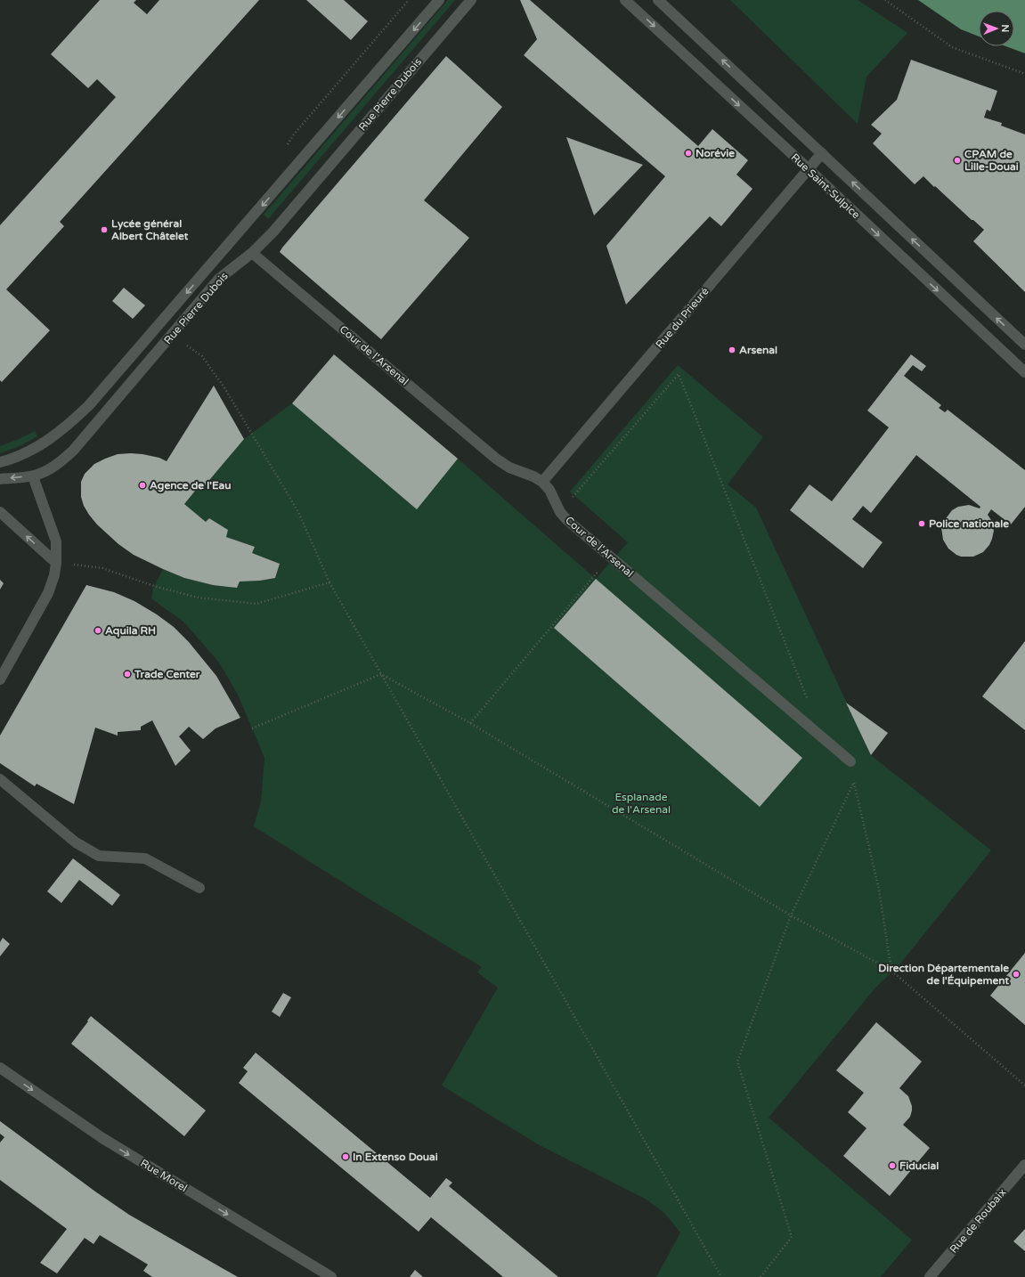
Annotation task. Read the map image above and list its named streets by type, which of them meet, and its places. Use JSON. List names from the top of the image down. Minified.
{"streets":{"street":["Rue Pierre Dubois","Rue Saint-Sulpice","Rue du Prieuré","Cour de l'Arsenal","Rue Morel","Rue de Roubaix"]},"crossings":[["Rue Pierre Dubois","Cour de l'Arsenal"],["Rue Saint-Sulpice","Rue du Prieuré"],["Rue du Prieuré","Cour de l'Arsenal"]],"one_way":["Rue Morel"],"parks":["Esplanade de l'Arsenal"],"places":["Norévie","CPAM de Lille-Douai","Lycée général Albert Châtelet","Arsenal","Agence de l'Eau","Police nationale","Aquila RH","Trade Center","Direction Départementale de l'Équipement","In Extenso Douai","Fiducial"],"north":"right"}
